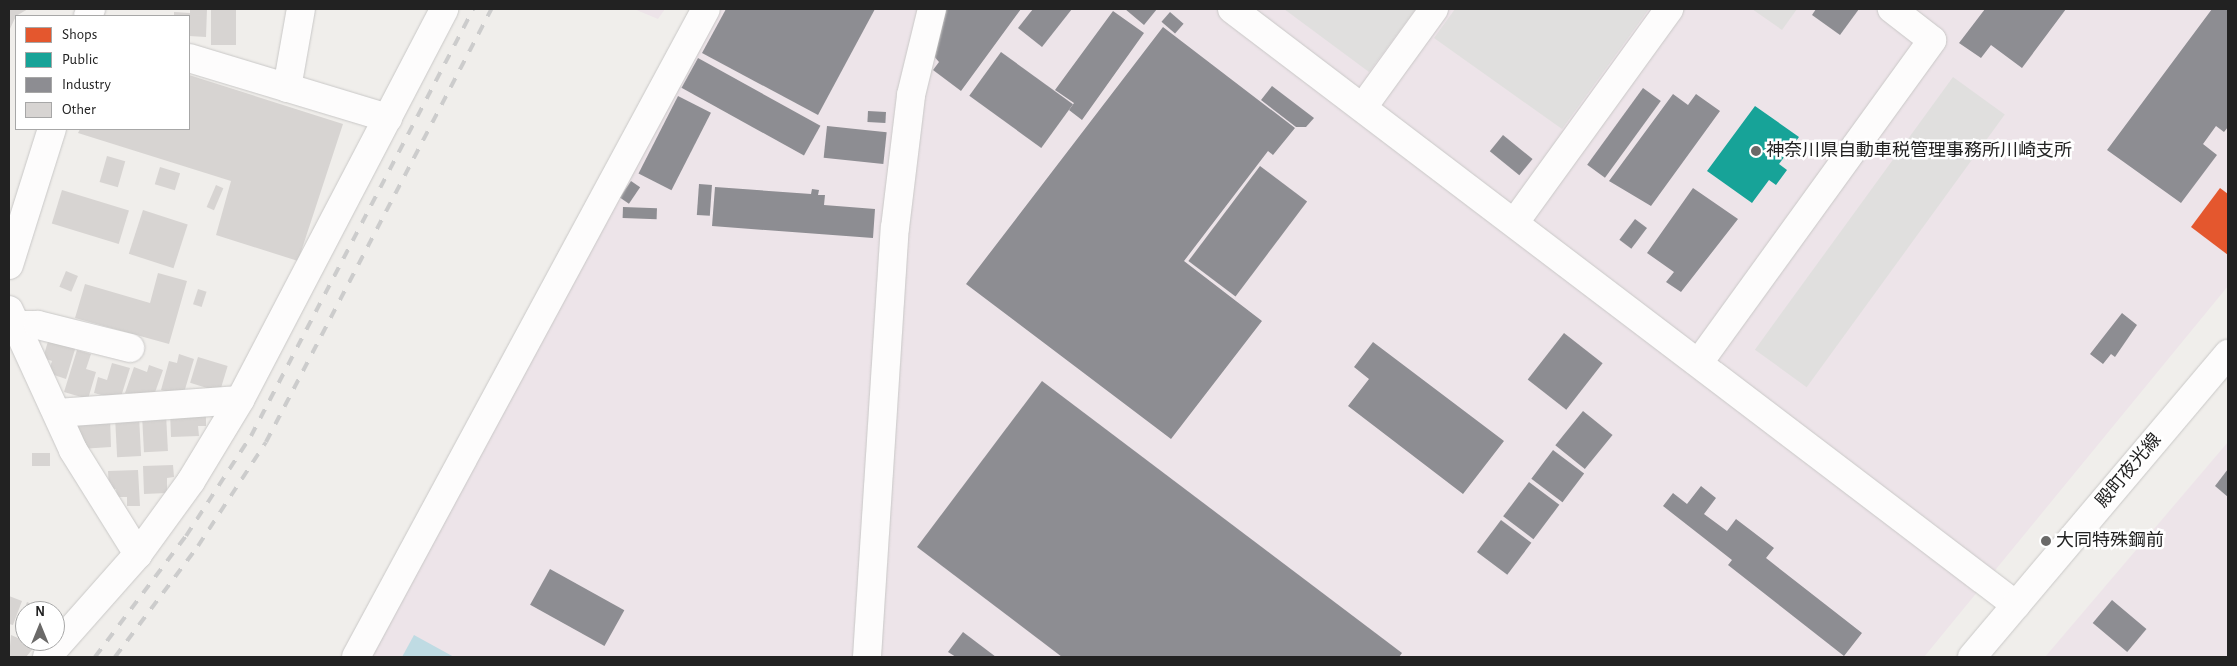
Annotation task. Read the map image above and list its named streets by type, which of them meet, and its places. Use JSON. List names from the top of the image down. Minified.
{"streets":{"street":["殿町夜光線"]},"places":["神奈川県自動車税管理事務所川崎支所","大同特殊鋼前"],"legend":["Shops","Public","Industry","Other"],"north":"top"}
